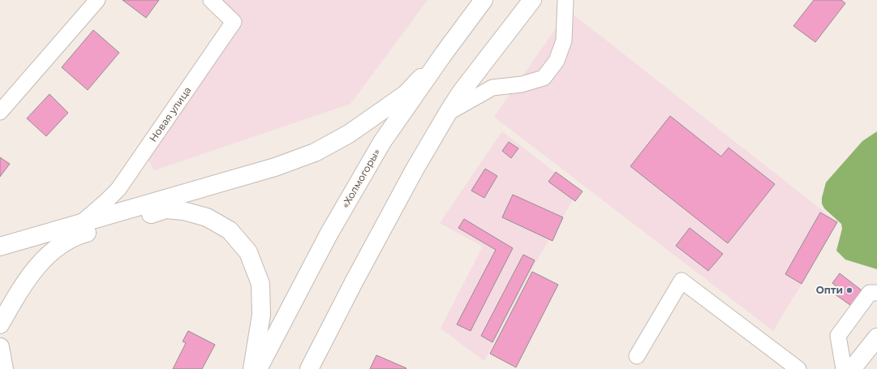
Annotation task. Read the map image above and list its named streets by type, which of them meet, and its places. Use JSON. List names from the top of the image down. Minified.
{"streets":{"main road":["«Холмогоры»"],"lane":["Новая улица"]},"places":["Опти"]}
